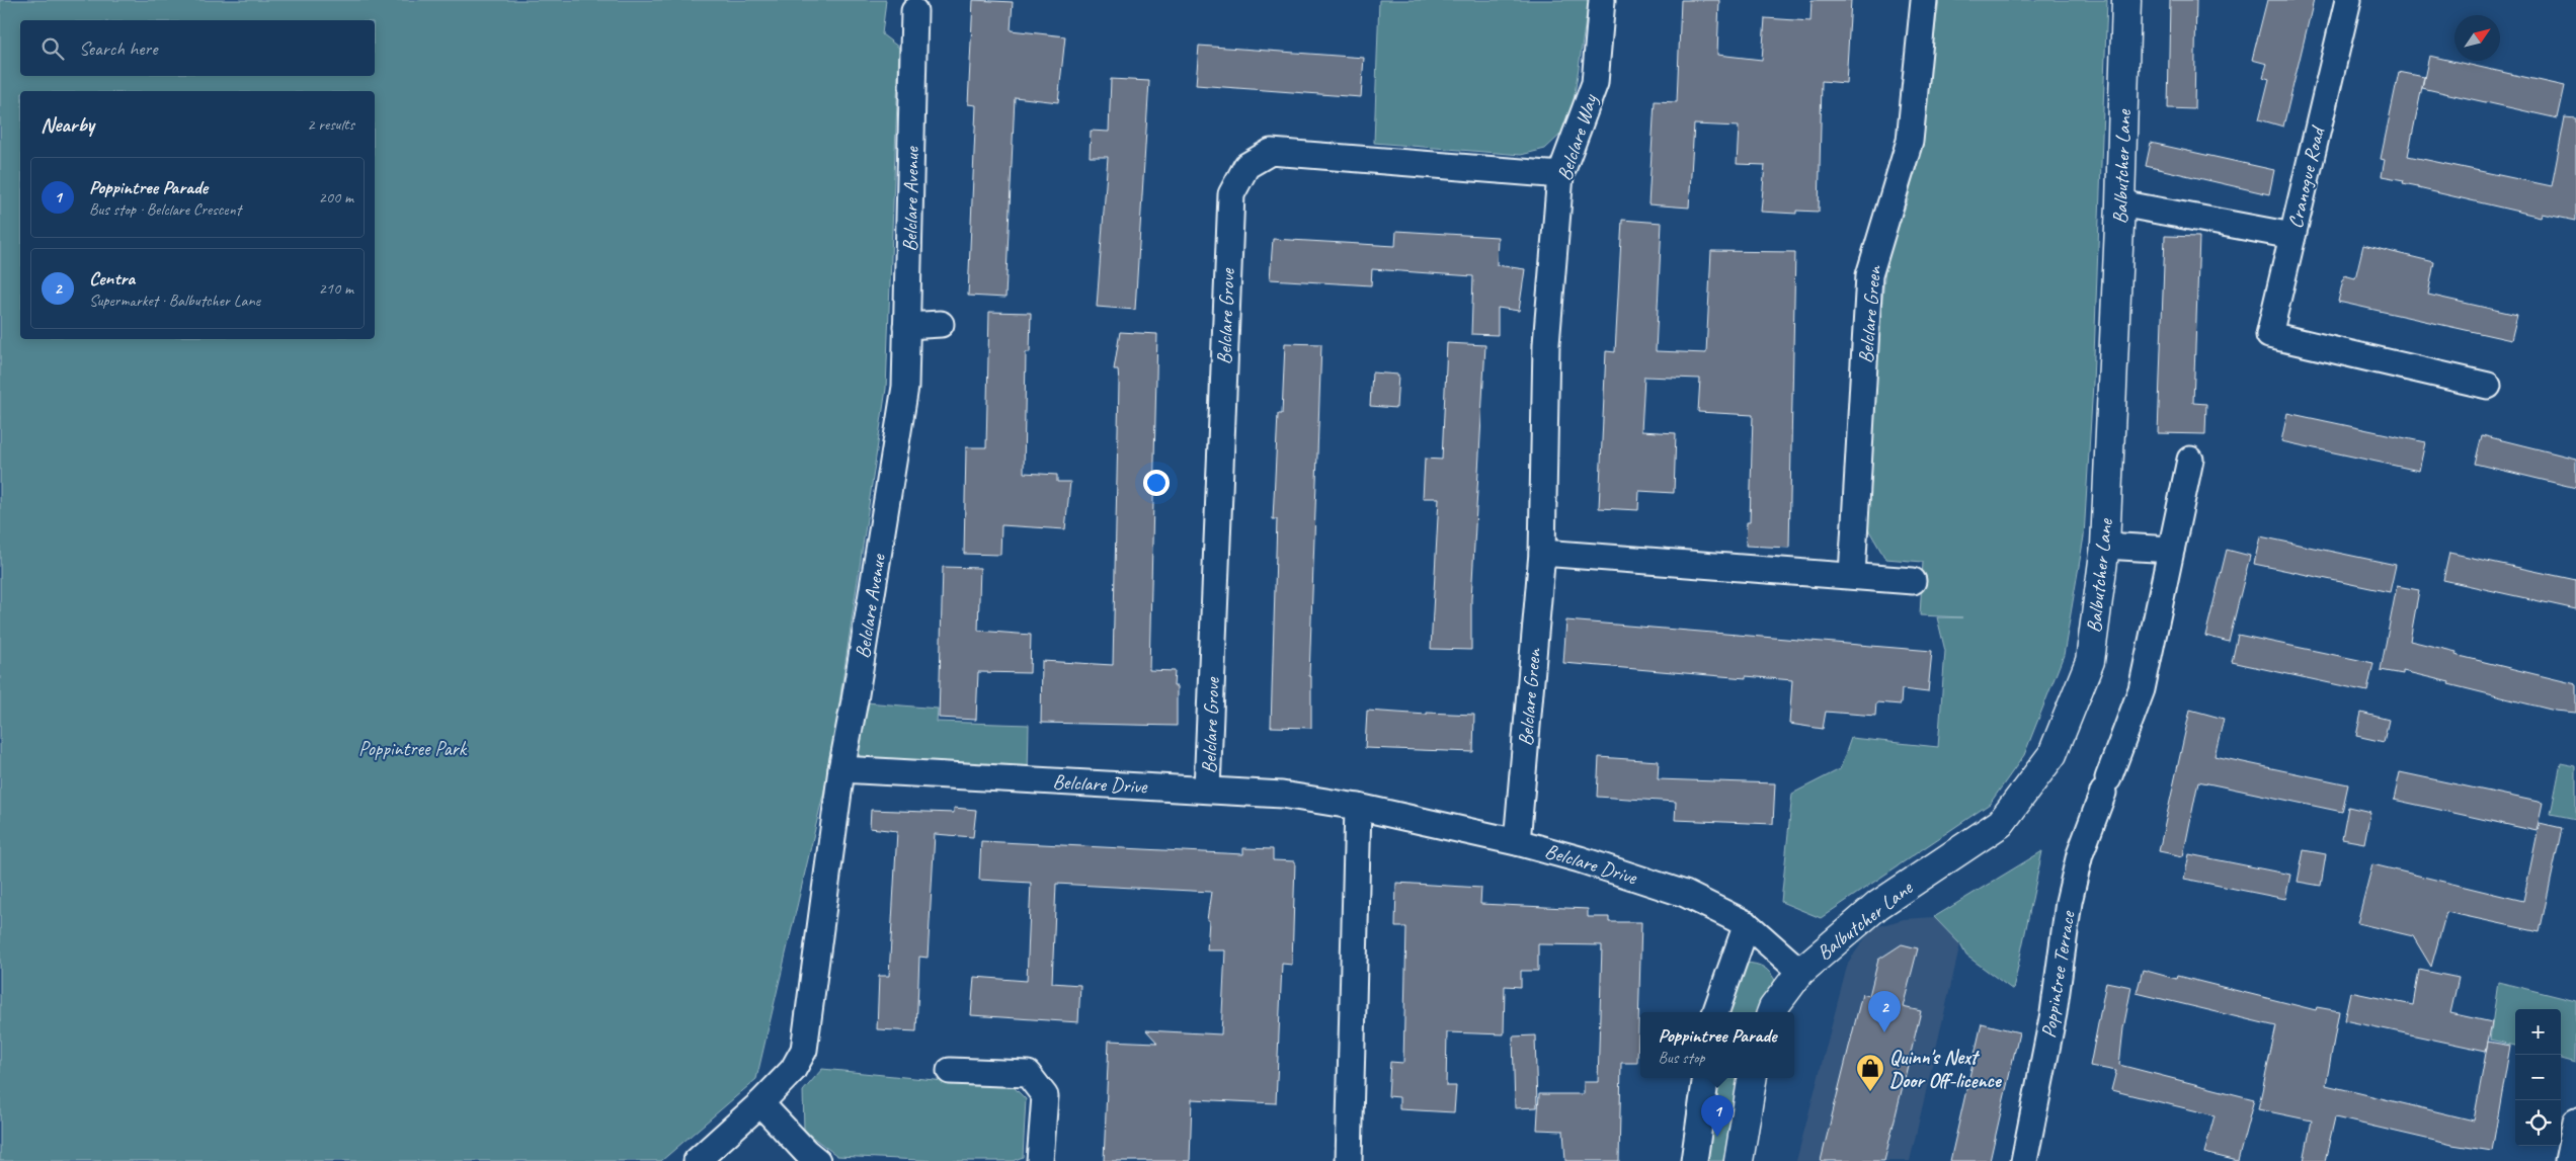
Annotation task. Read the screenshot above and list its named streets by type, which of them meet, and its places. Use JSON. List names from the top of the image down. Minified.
{"streets":{"street":["Belclare Way","Balbutcher Lane","Cranogue Road","Belclare Avenue","Belclare Green","Belclare Grove","Belclare Drive","Poppintree Terrace"]},"crossings":[["Belclare Way","Belclare Green"],["Belclare Way","Belclare Grove"],["Balbutcher Lane","Belclare Drive"],["Belclare Avenue","Belclare Drive"],["Belclare Green","Belclare Drive"],["Belclare Grove","Belclare Drive"]],"parks":["Poppintree Park"],"places":{"shop":["Quinn's Next Door Off-licence"]},"north":"top right","page":{"search":"Search here","heading":["Nearby","2 results"],"list":[{"mark":"1","name":"Poppintree Parade","note":"Bus stop · Belclare Crescent","value":"200 m"},{"mark":"2","name":"Centra","note":"Supermarket · Balbutcher Lane","value":"210 m"}],"pins":["2","1"],"map_buttons":["+","−"],"popup":["Poppintree Parade","Bus stop"]}}
